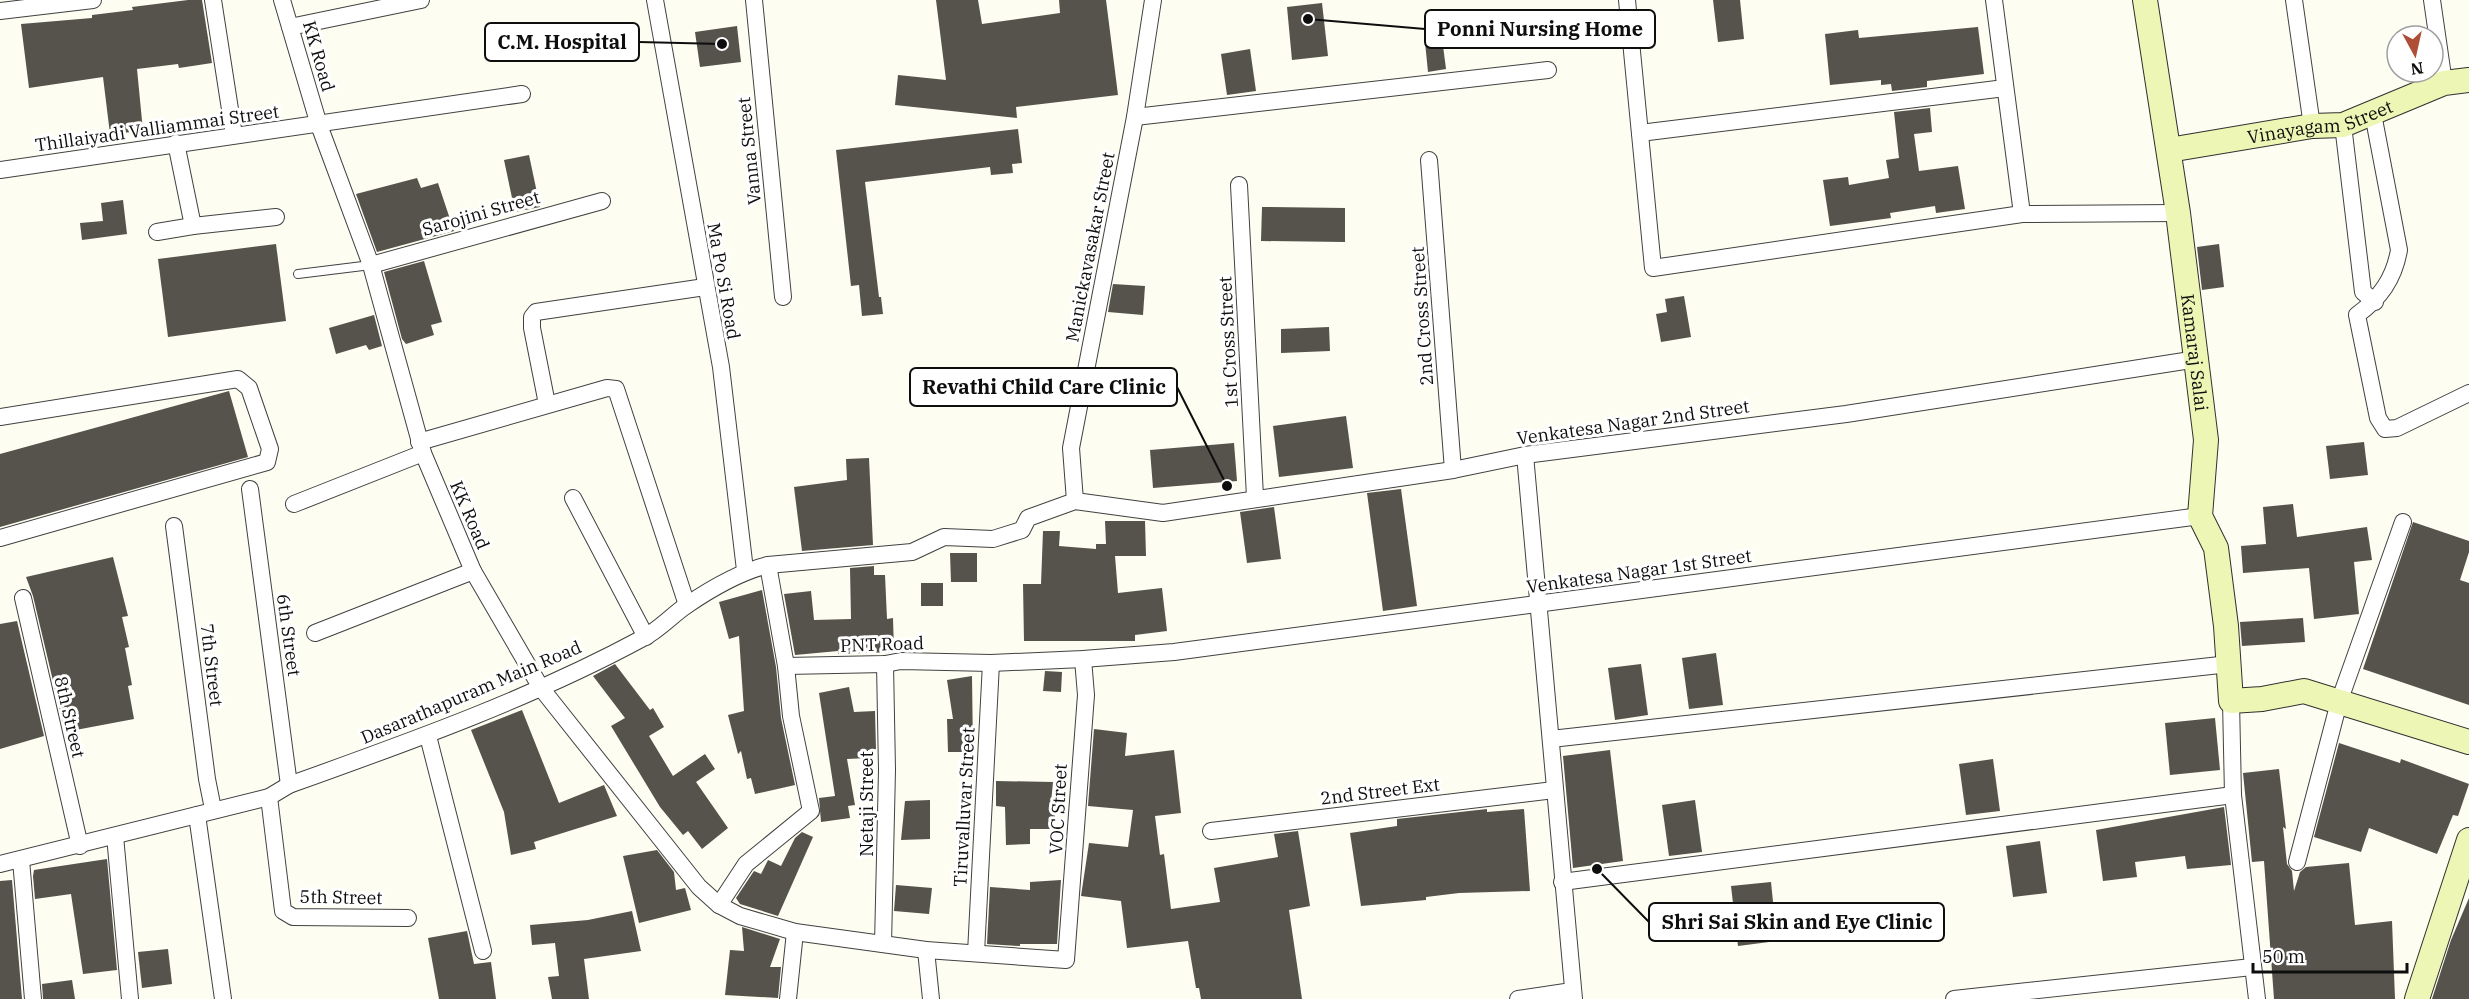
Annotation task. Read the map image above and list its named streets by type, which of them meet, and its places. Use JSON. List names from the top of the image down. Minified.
{"streets":{"street":["KK Road","Vinayagam Street","Thillaiyadi Valliammai Street","Vanna Street","Sarojini Street","Manickavasakar Street","Ma Po Si Road","2nd Cross Street","1st Cross Street","Kamaraj Salai","Venkatesa Nagar 2nd Street","Venkatesa Nagar 1st Street","6th Street","PNT Road","7th Street","Dasarathapuram Main Road","8th Street","2nd Street Ext","Netaji Street","Tiruvalluvar Street","VOC Street","5th Street"]},"crossings":[["KK Road","Thillaiyadi Valliammai Street"],["KK Road","Sarojini Street"],["KK Road","Dasarathapuram Main Road"],["KK Road","Netaji Street"],["KK Road","Tiruvalluvar Street"],["KK Road","VOC Street"],["Vinayagam Street","Kamaraj Salai"],["Manickavasakar Street","Venkatesa Nagar 2nd Street"],["Manickavasakar Street","Dasarathapuram Main Road"],["Ma Po Si Road","Dasarathapuram Main Road"],["2nd Cross Street","Venkatesa Nagar 2nd Street"],["1st Cross Street","Venkatesa Nagar 2nd Street"],["Kamaraj Salai","Venkatesa Nagar 2nd Street"],["Kamaraj Salai","Venkatesa Nagar 1st Street"],["Venkatesa Nagar 2nd Street","Dasarathapuram Main Road"],["Venkatesa Nagar 1st Street","PNT Road"],["Venkatesa Nagar 1st Street","VOC Street"],["6th Street","Dasarathapuram Main Road"],["PNT Road","Netaji Street"],["PNT Road","Tiruvalluvar Street"],["PNT Road","VOC Street"],["7th Street","Dasarathapuram Main Road"],["Dasarathapuram Main Road","8th Street"],["Dasarathapuram Main Road","5th Street"]],"places":["Ponni Nursing Home","C.M. Hospital","Revathi Child Care Clinic","Shri Sai Skin and Eye Clinic"],"scale_bar":"50 m","north":"bottom"}
